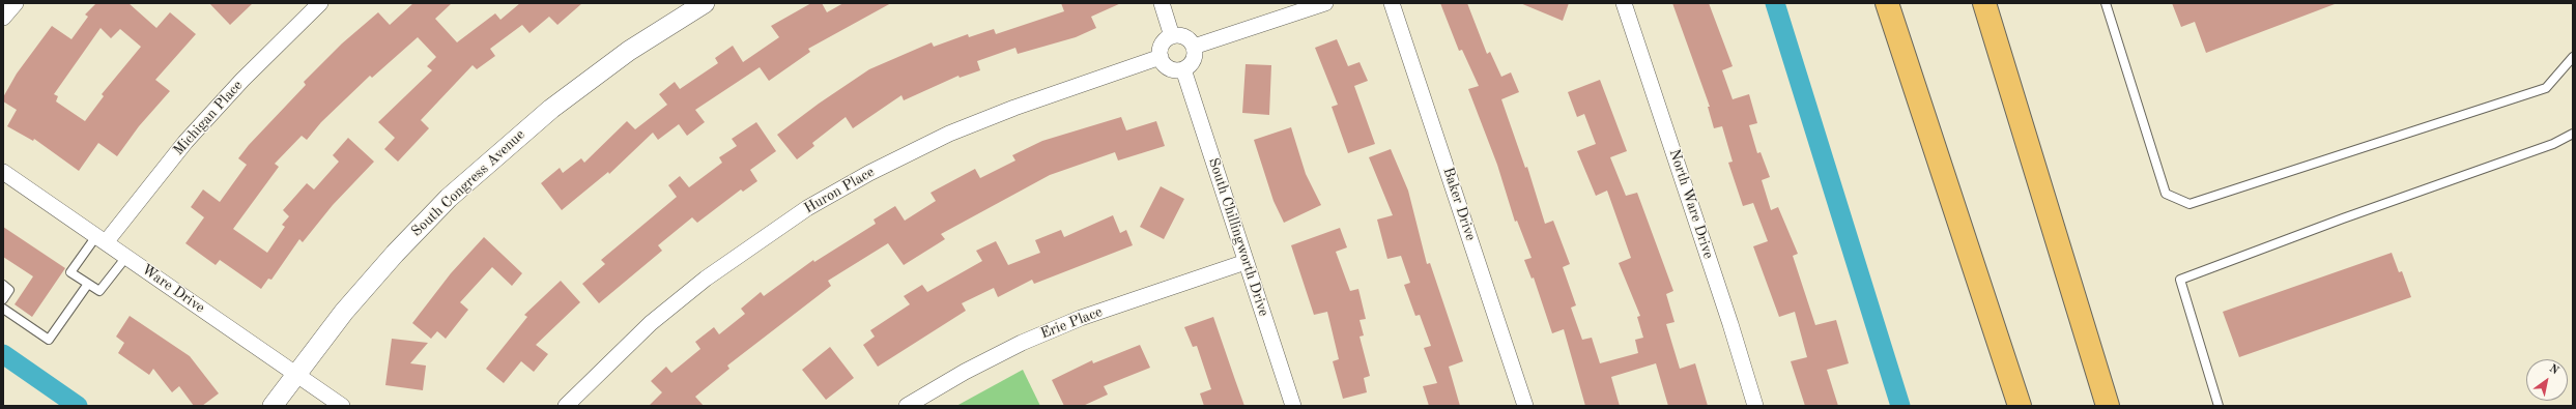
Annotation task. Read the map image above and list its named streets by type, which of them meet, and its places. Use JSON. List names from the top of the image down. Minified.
{"streets":{"street":["Michigan Place","South Congress Avenue","Huron Place","Baker Drive","North Ware Drive","South Chillingworth Drive","Ware Drive","Erie Place"]},"crossings":[["Michigan Place","Ware Drive"],["South Congress Avenue","Ware Drive"],["Huron Place","South Chillingworth Drive"],["South Chillingworth Drive","Erie Place"]],"north":"top right"}
